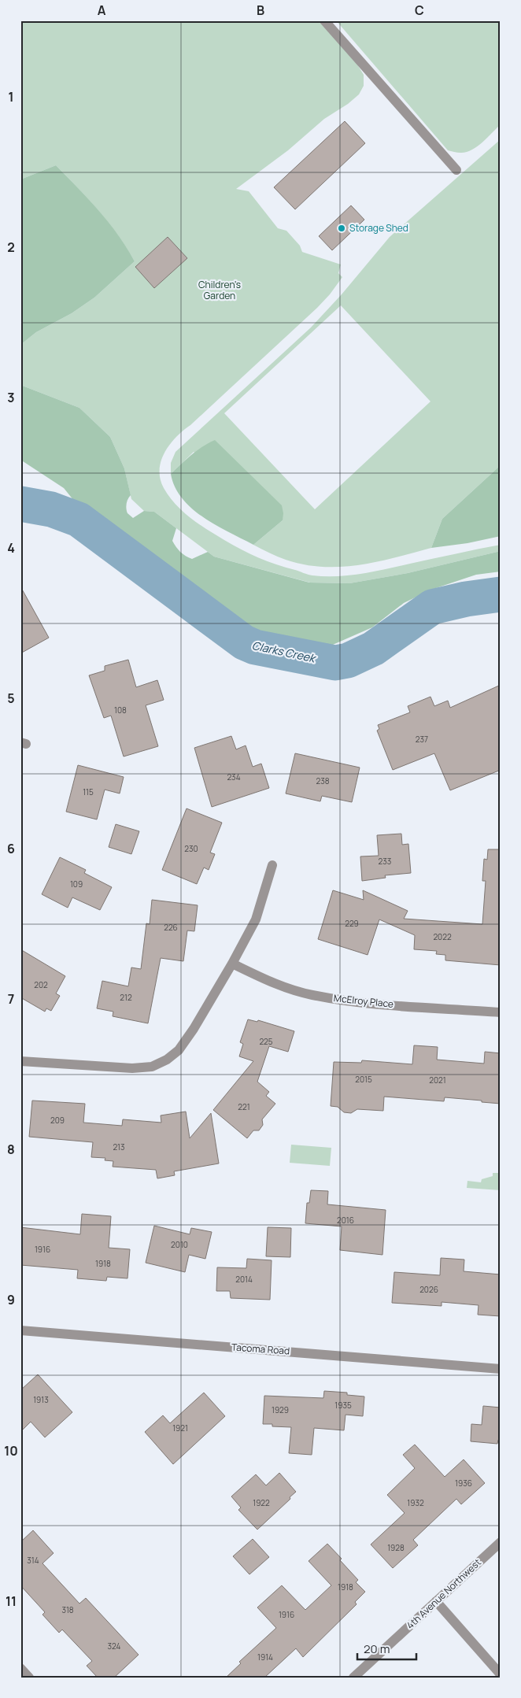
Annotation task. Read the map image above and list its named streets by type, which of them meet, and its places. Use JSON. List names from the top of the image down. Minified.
{"streets":{"street":["McElroy Place","Tacoma Road","4th Avenue Northwest"]},"water":["Clarks Creek"],"parks":["Children's Garden"],"places":["Storage Shed"],"house_numbers":["108","237","234","238","115","230","233","109","229","226","2022","202","212","225","2015","2021","221","209","213","2016","2010","1916","1918","2014","2026","1913","1935","1929","1921","1936","1922","1932","1928","314","1918","318","1916","324","1914"],"scale_bar":"20 m","grid":{"columns":["A","B","C"],"rows":["1","2","3","4","5","6","7","8","9","10","11"]}}
